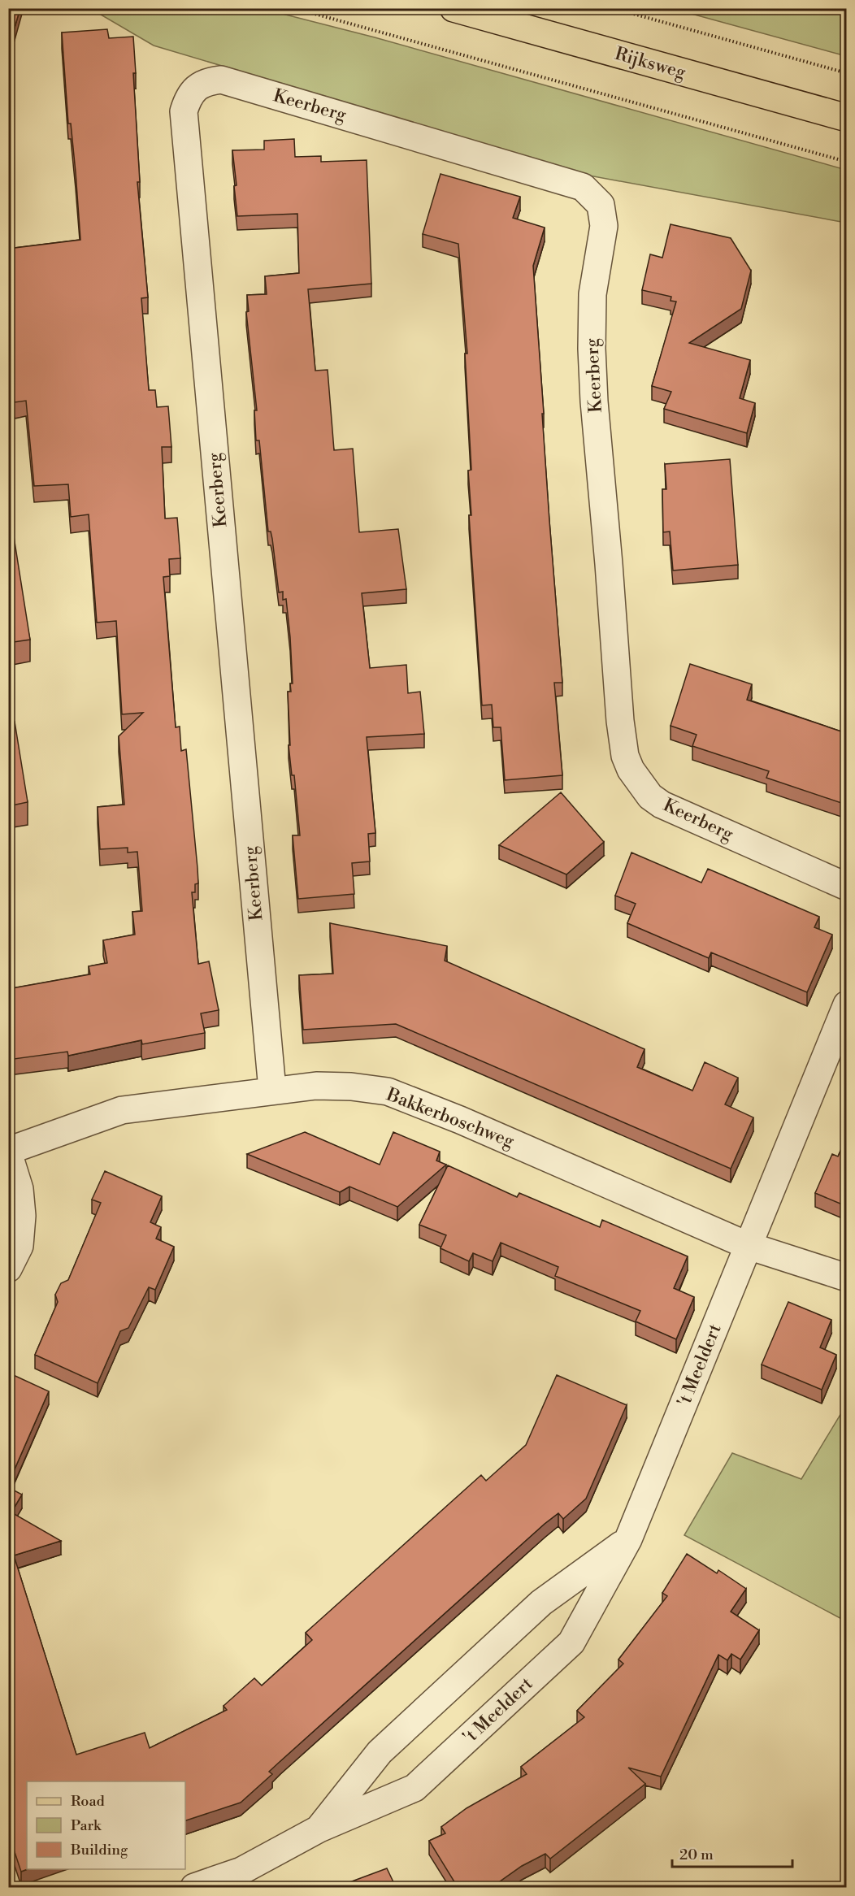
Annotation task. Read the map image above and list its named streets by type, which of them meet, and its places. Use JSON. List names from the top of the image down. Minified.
{"streets":{"main road":["Rijksweg"],"street":["Keerberg","Bakkerboschweg","'t Meeldert"]},"crossings":[["Keerberg","Bakkerboschweg"],["Bakkerboschweg","'t Meeldert"]],"legend":["Road","Park","Building"],"scale_bar":"20 m"}
